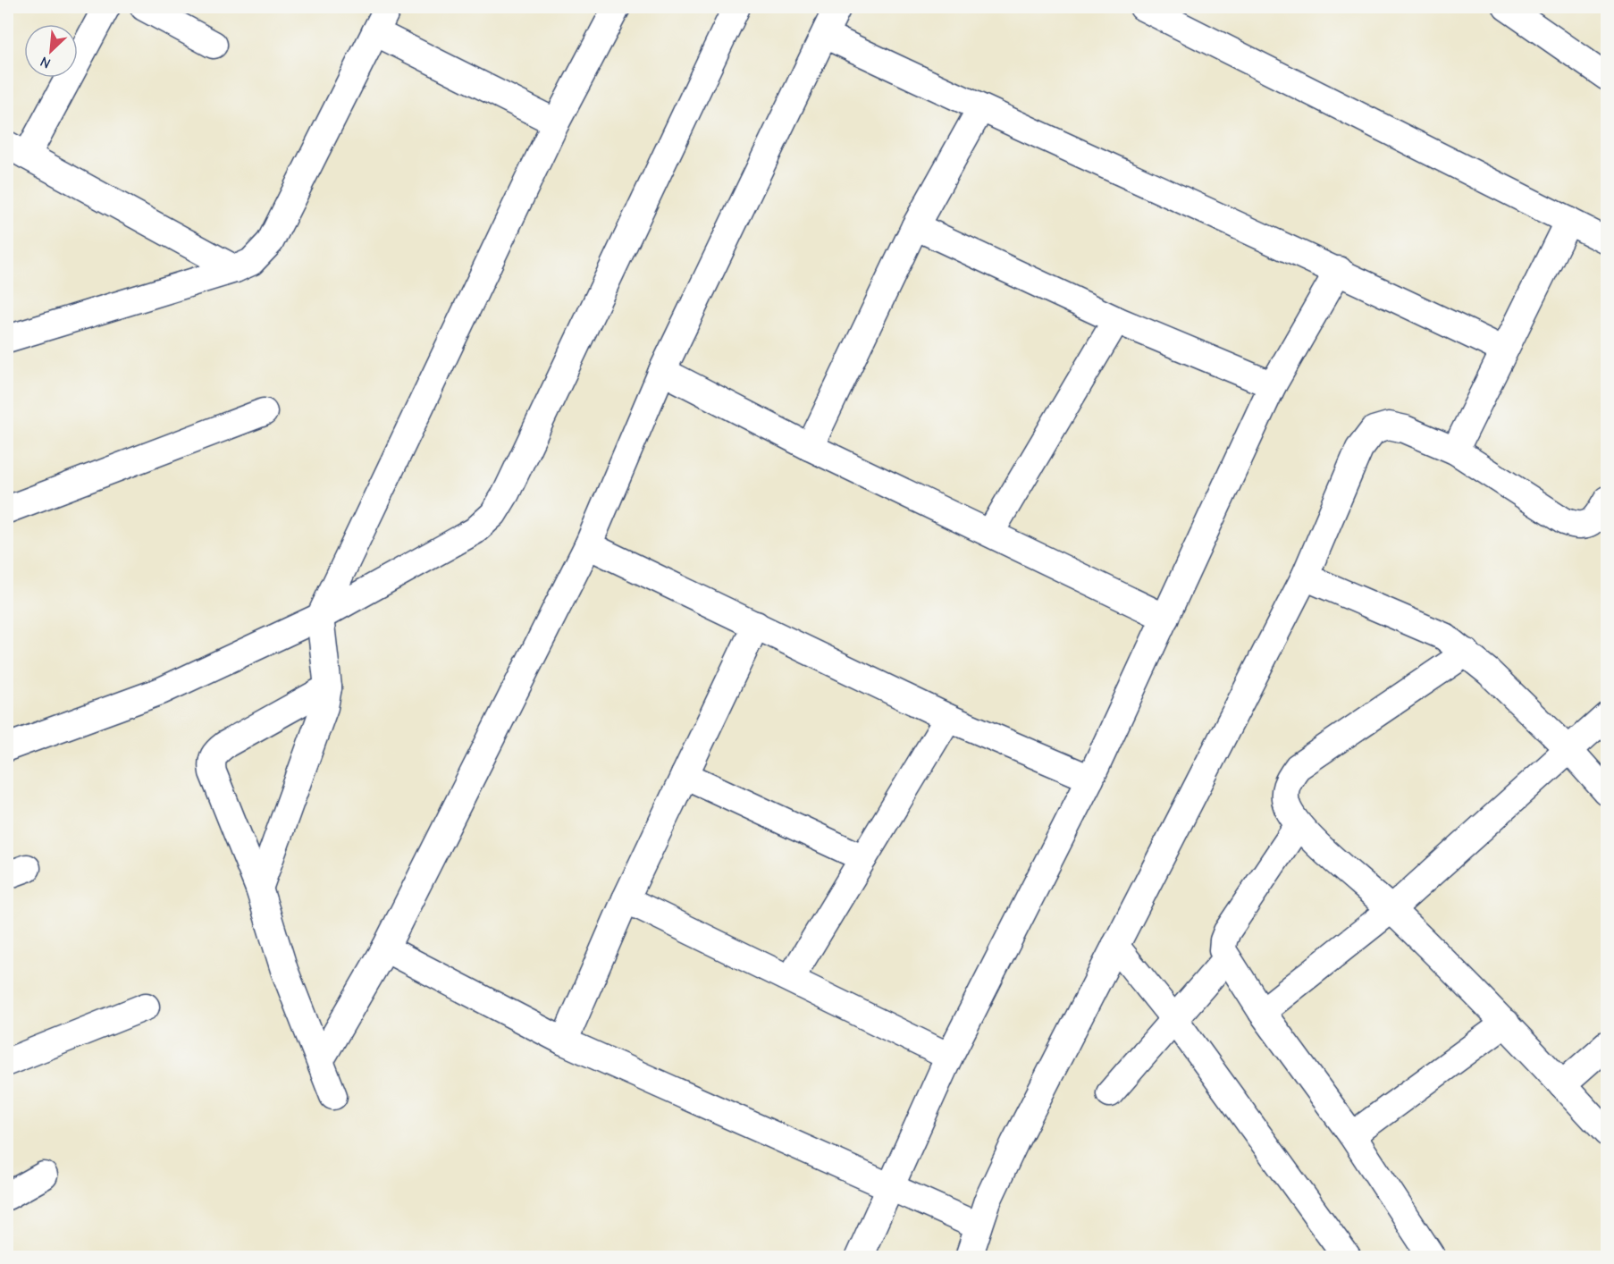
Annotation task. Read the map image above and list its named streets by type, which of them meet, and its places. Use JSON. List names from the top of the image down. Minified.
{"north":"bottom left"}
